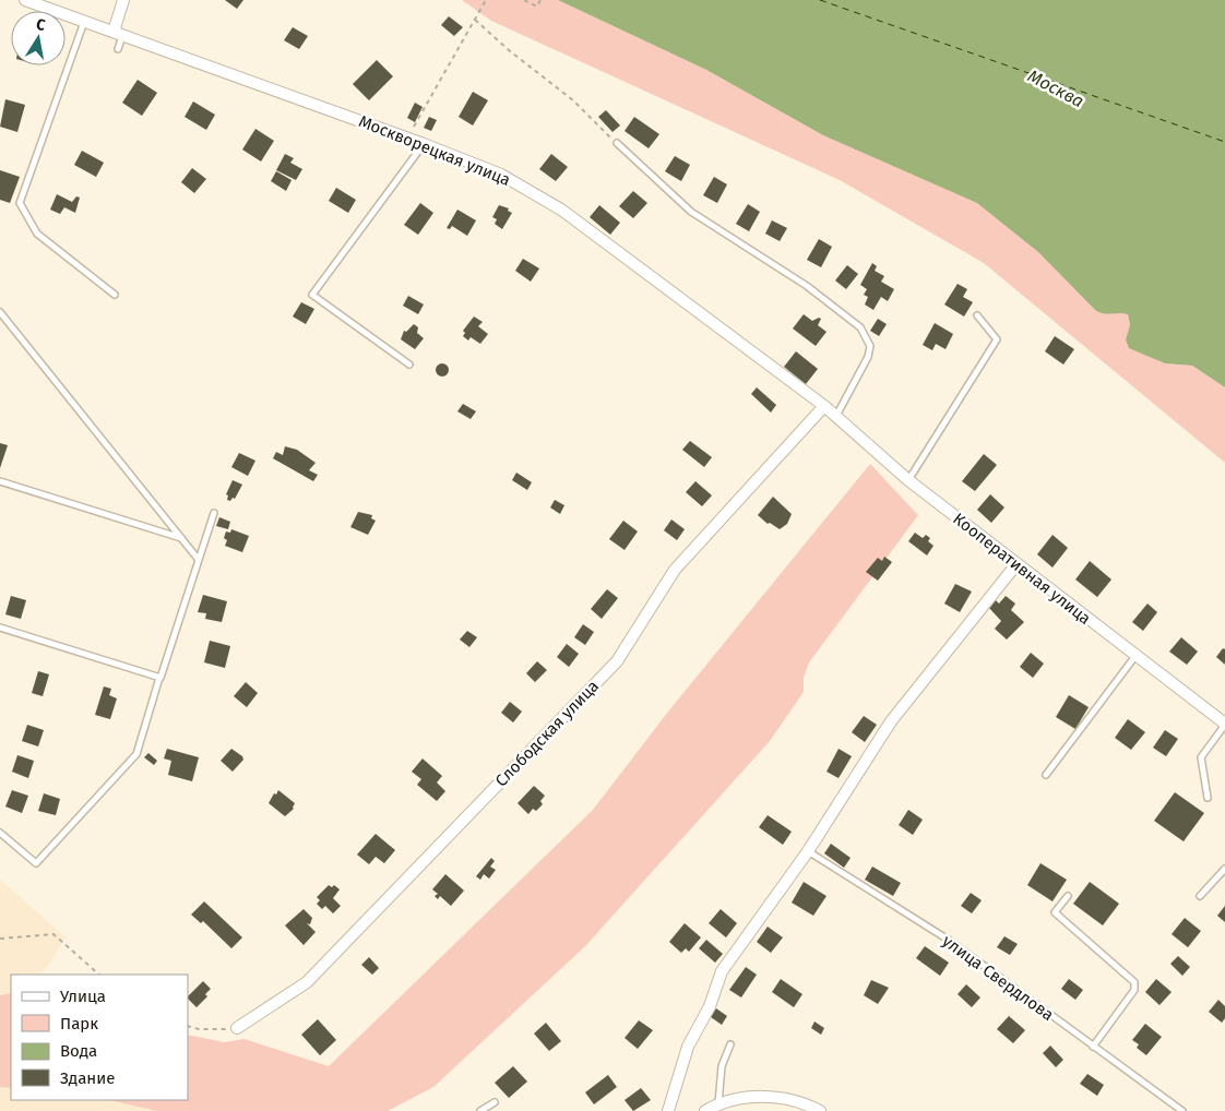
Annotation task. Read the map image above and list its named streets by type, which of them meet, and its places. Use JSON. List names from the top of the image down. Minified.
{"streets":{"street":["Москворецкая улица","Кооперативная улица","Слободская улица"],"lane":["улица Свердлова"]},"crossings":[["Москворецкая улица","Кооперативная улица"],["Москворецкая улица","Слободская улица"],["Кооперативная улица","Слободская улица"]],"water":["Москва"],"legend":["Улица","Парк","Вода","Здание"],"north":"top"}
